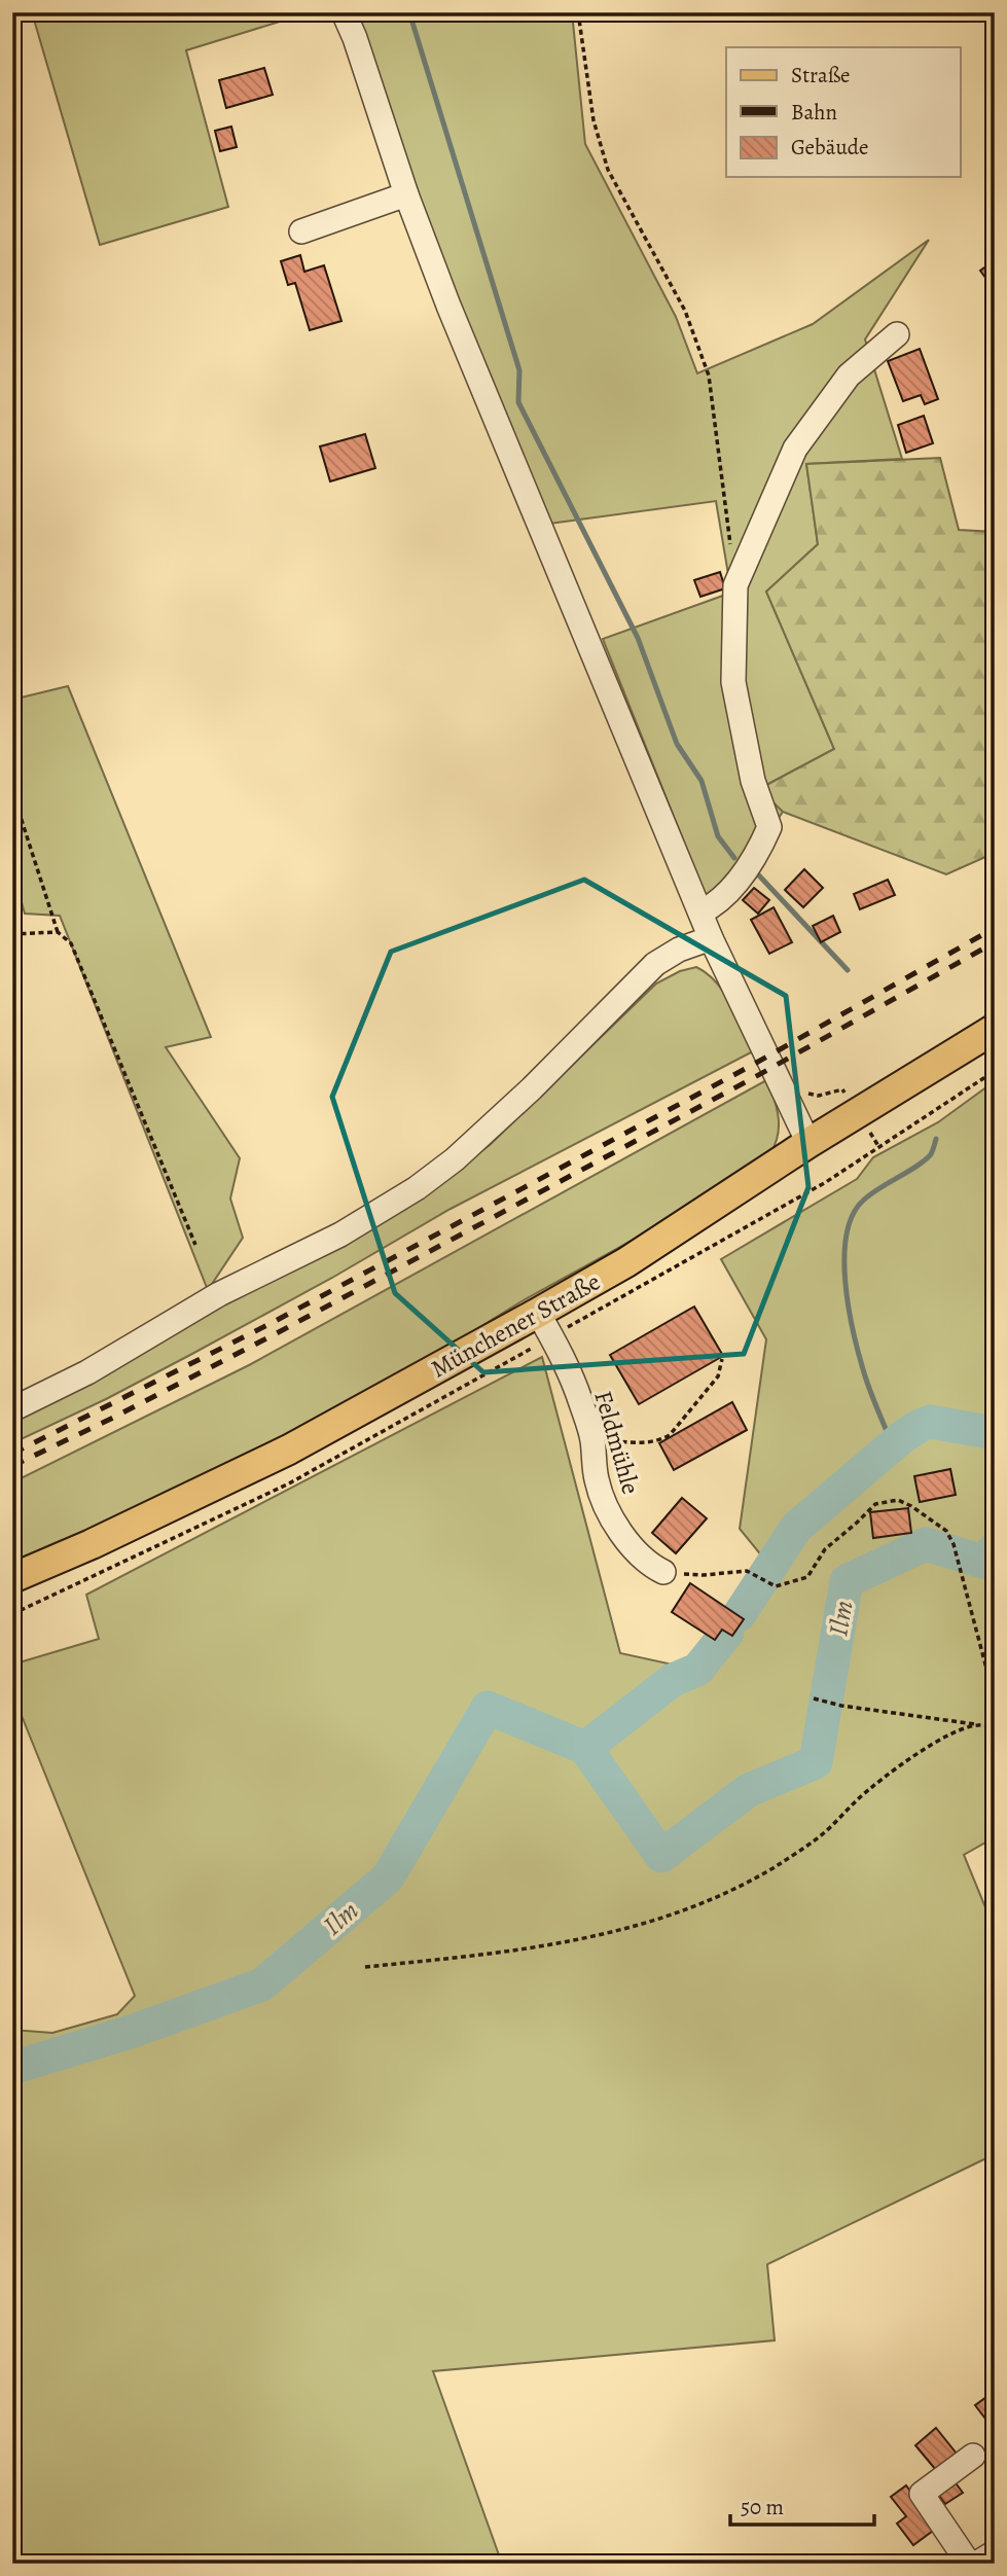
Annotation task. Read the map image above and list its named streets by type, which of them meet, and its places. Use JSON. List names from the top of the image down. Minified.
{"streets":{"main road":["Münchener Straße"],"street":["Feldmühle"]},"crossings":[["Münchener Straße","Feldmühle"]],"water":["Ilm"],"legend":["Straße","Bahn","Gebäude"],"scale_bar":"50 m"}
